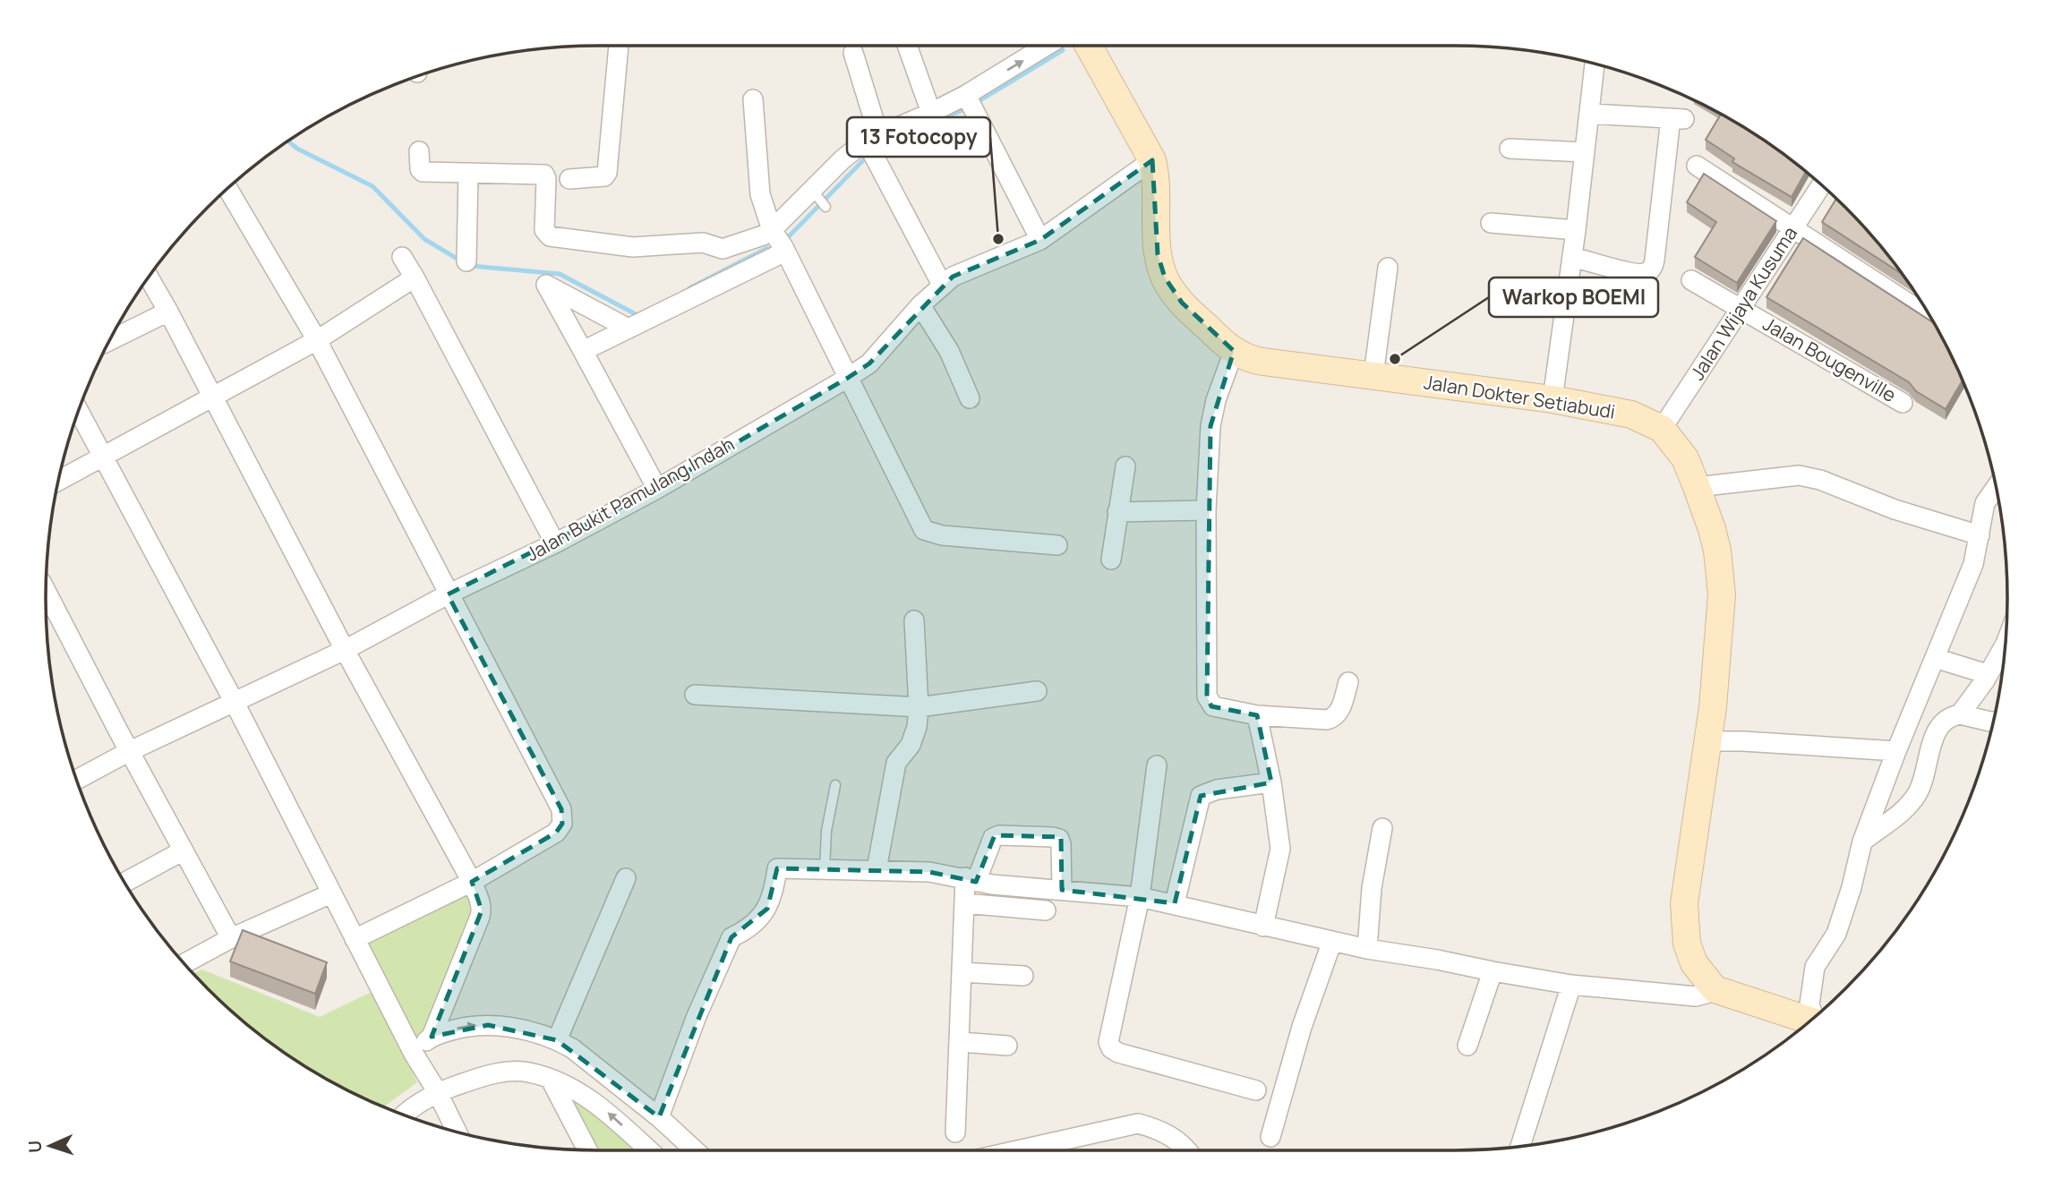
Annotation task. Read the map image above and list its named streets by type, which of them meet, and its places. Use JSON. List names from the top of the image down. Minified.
{"streets":{"main road":["Jalan Dokter Setiabudi"],"street":["Jalan Wijaya Kusuma","Jalan Bougenville","Jalan Bukit Pamulang Indah"]},"crossings":[["Jalan Wijaya Kusuma","Jalan Bougenville"],["Jalan Wijaya Kusuma","Jalan Dokter Setiabudi"],["Jalan Dokter Setiabudi","Jalan Bukit Pamulang Indah"]],"places":["13 Fotocopy","Warkop BOEMI"],"north":"left"}
